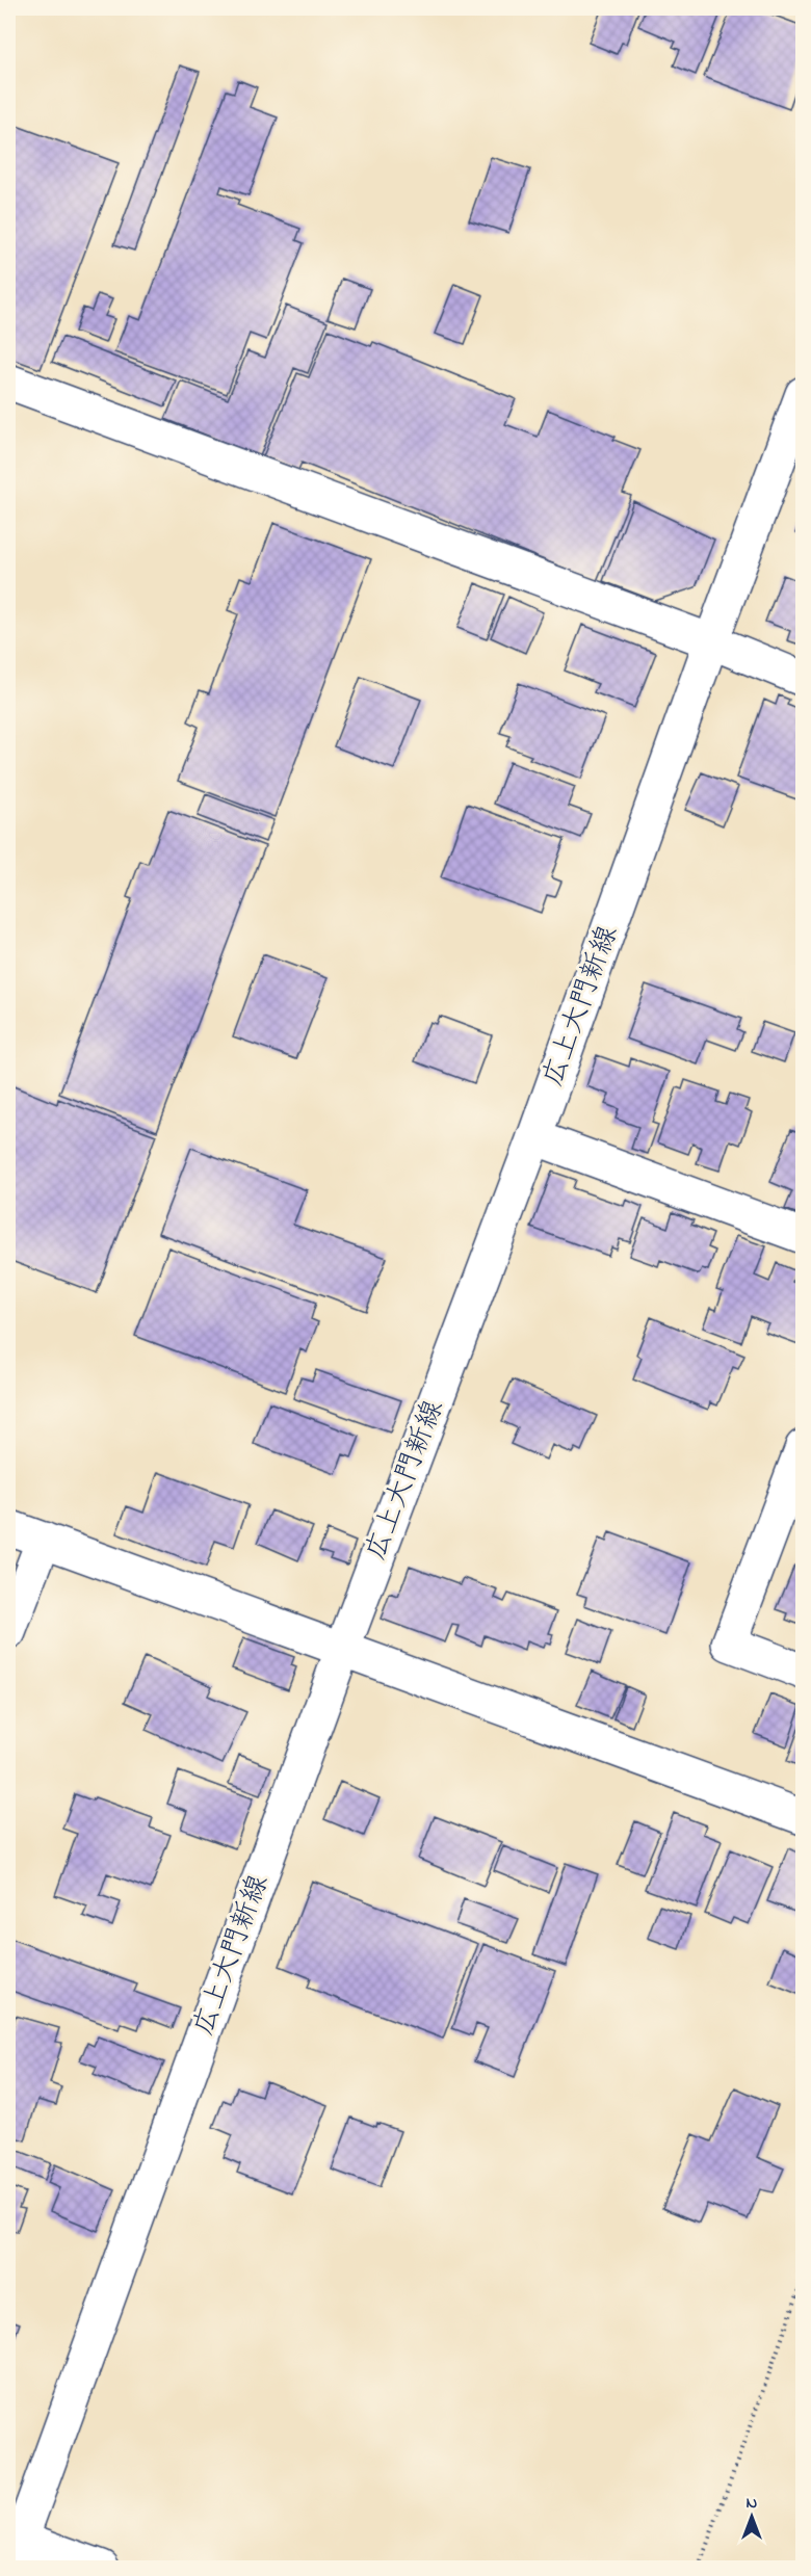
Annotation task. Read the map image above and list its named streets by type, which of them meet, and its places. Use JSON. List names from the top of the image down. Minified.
{"streets":{"street":["広上大門新線"]},"north":"top"}
